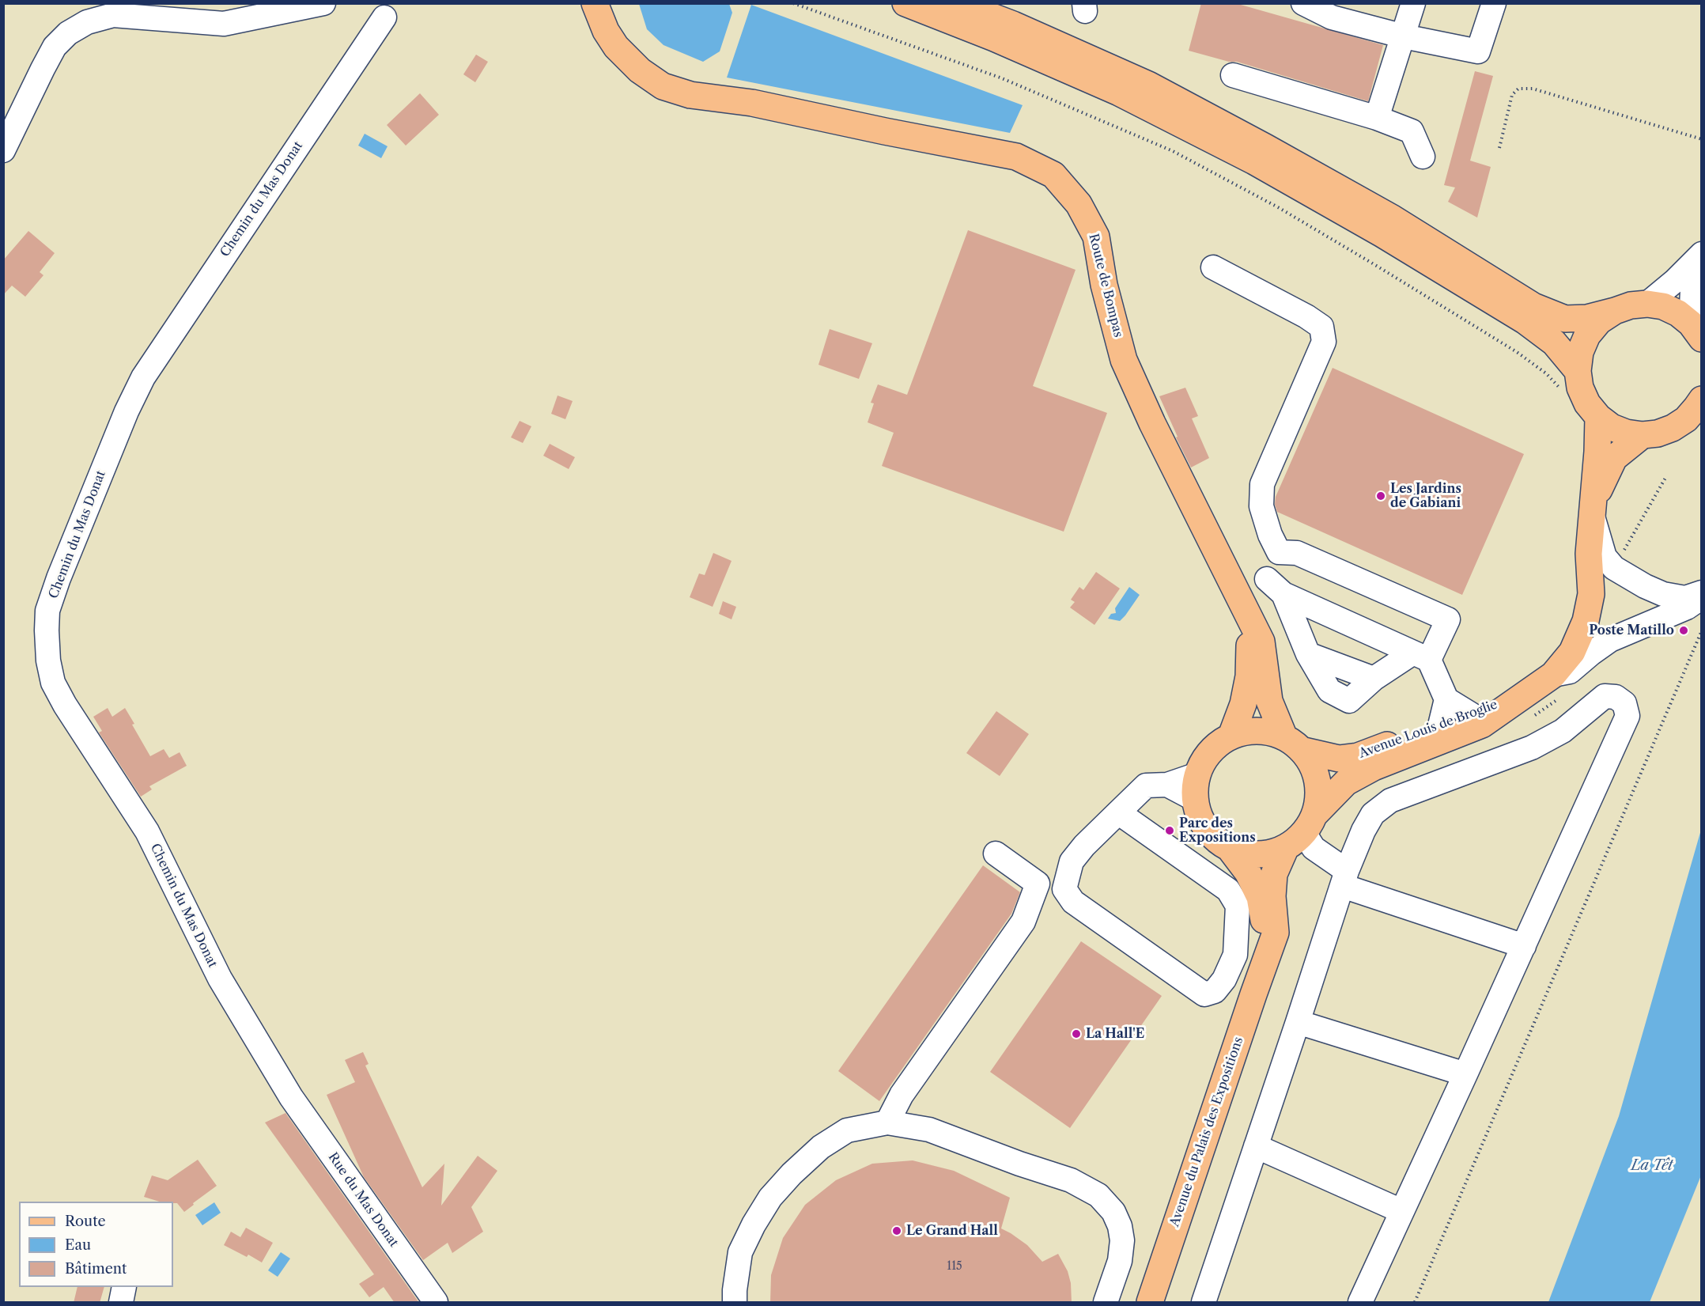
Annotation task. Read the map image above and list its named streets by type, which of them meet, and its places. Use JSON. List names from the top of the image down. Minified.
{"streets":{"main road":["Route de Bompas","Avenue Louis de Broglie","Avenue du Palais des Expositions"],"street":["Chemin du Mas Donat","Rue du Mas Donat"]},"crossings":[["Chemin du Mas Donat","Rue du Mas Donat"],["Route de Bompas","Avenue Louis de Broglie"],["Route de Bompas","Avenue du Palais des Expositions"],["Avenue Louis de Broglie","Avenue du Palais des Expositions"]],"water":["La Têt"],"places":["Les Jardins de Gabiani","Poste Matillo","Parc des Expositions","La Hall'E","Le Grand Hall"],"house_numbers":["115"],"legend":["Route","Eau","Bâtiment"]}
